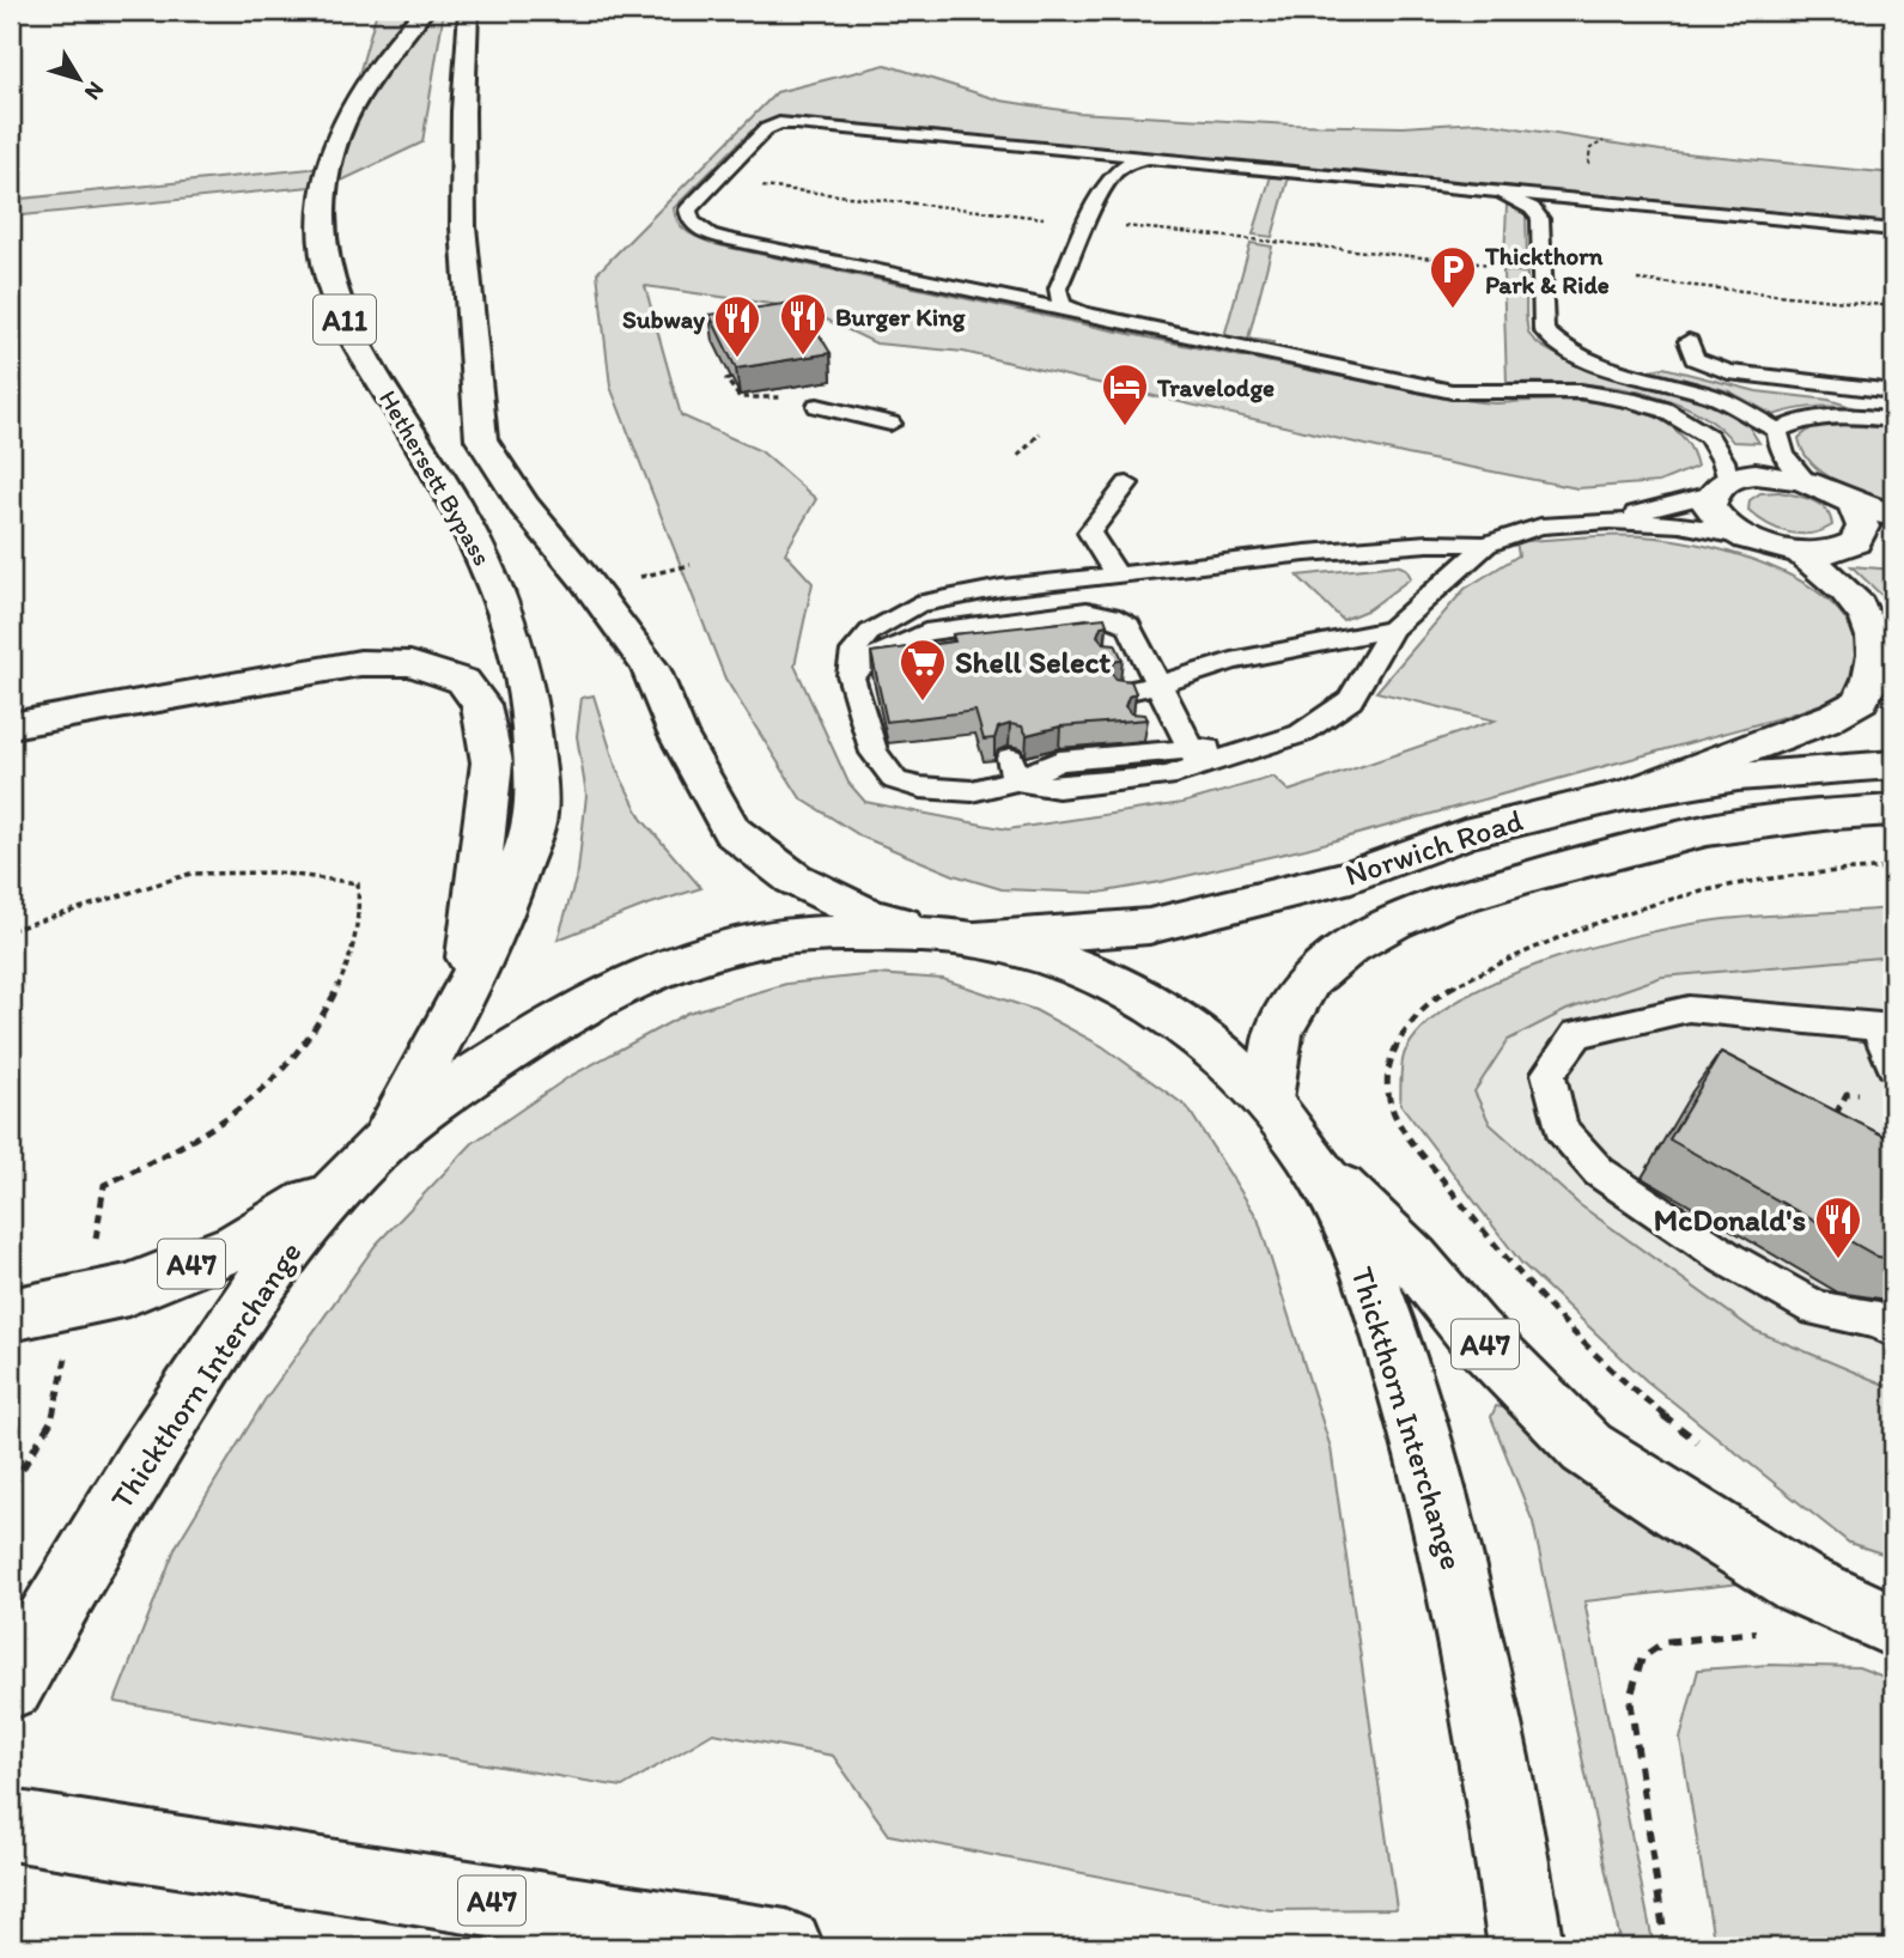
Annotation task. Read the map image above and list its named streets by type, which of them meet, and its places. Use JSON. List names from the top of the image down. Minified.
{"streets":{"main road":["A11","Hethersett Bypass","Norwich Road","A47","Thickthorn Interchange"]},"crossings":[["Hethersett Bypass","Norwich Road"],["Hethersett Bypass","A47"],["Hethersett Bypass","Thickthorn Interchange"],["Norwich Road","Thickthorn Interchange"],["A47","Thickthorn Interchange"]],"places":{"parking":["Thickthorn Park & Ride"],"restaurant":["Burger King","Subway","McDonald's"],"hotel":["Travelodge"],"supermarket":["Shell Select"]},"north":"bottom right"}
